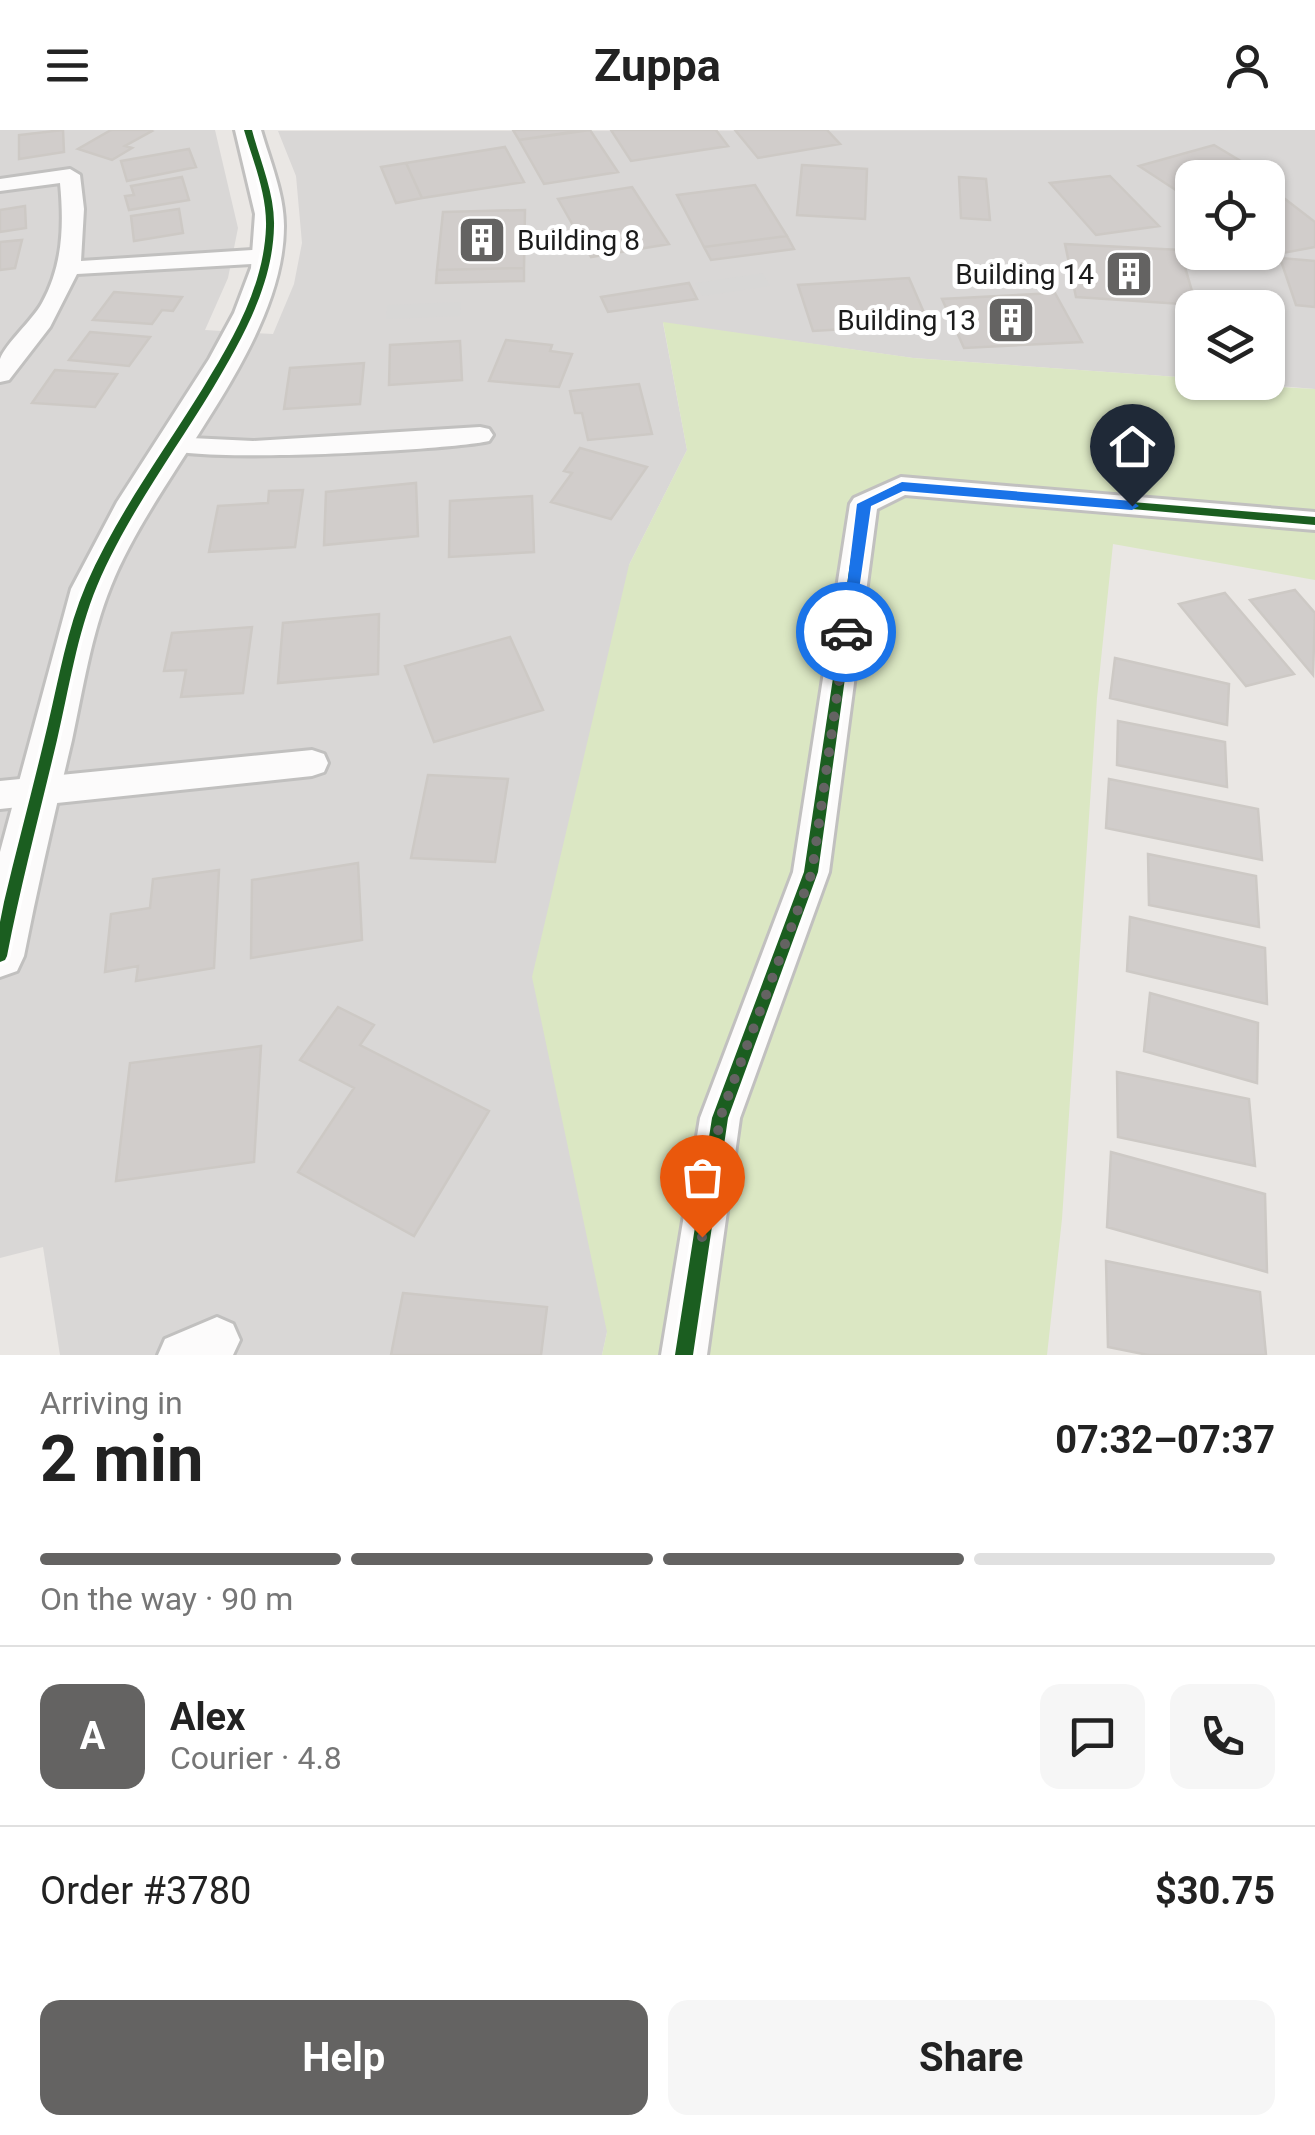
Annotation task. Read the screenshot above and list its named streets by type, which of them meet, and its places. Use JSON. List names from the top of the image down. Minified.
{"places":{"building":["Building 8","Building 14","Building 13"]},"page":{"header":"Zuppa","heading":["2 min","Arriving in","07:32–07:37"],"panel":["Alex","Courier · 4.8","Order #3780","$30.75"],"bar":"On the way · 90 m","round":"A","buttons":["Help","Share"]}}
